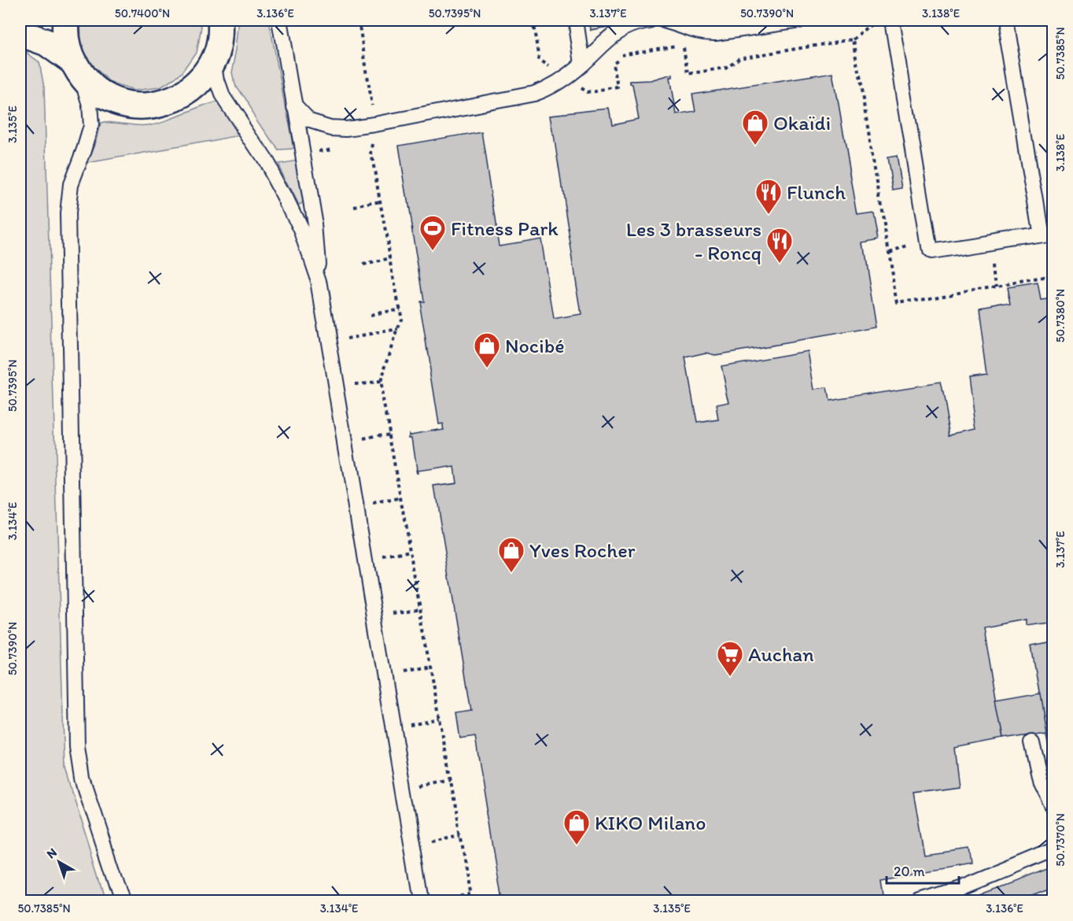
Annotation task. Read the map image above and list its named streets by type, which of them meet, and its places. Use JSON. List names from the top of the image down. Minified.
{"places":{"shop":["Okaïdi","Nocibé","Yves Rocher","KIKO Milano"],"restaurant":["Flunch","Les 3 brasseurs - Roncq"],"sports":["Fitness Park"],"supermarket":["Auchan"]},"scale_bar":"20 m","north":"top left","coordinates":["50.7400°N","3.136°E","50.7395°N","3.137°E","50.7390°N","3.138°E","50.7385°N","3.135°E","50.7380°N","3.134°E","50.7370°N"]}
